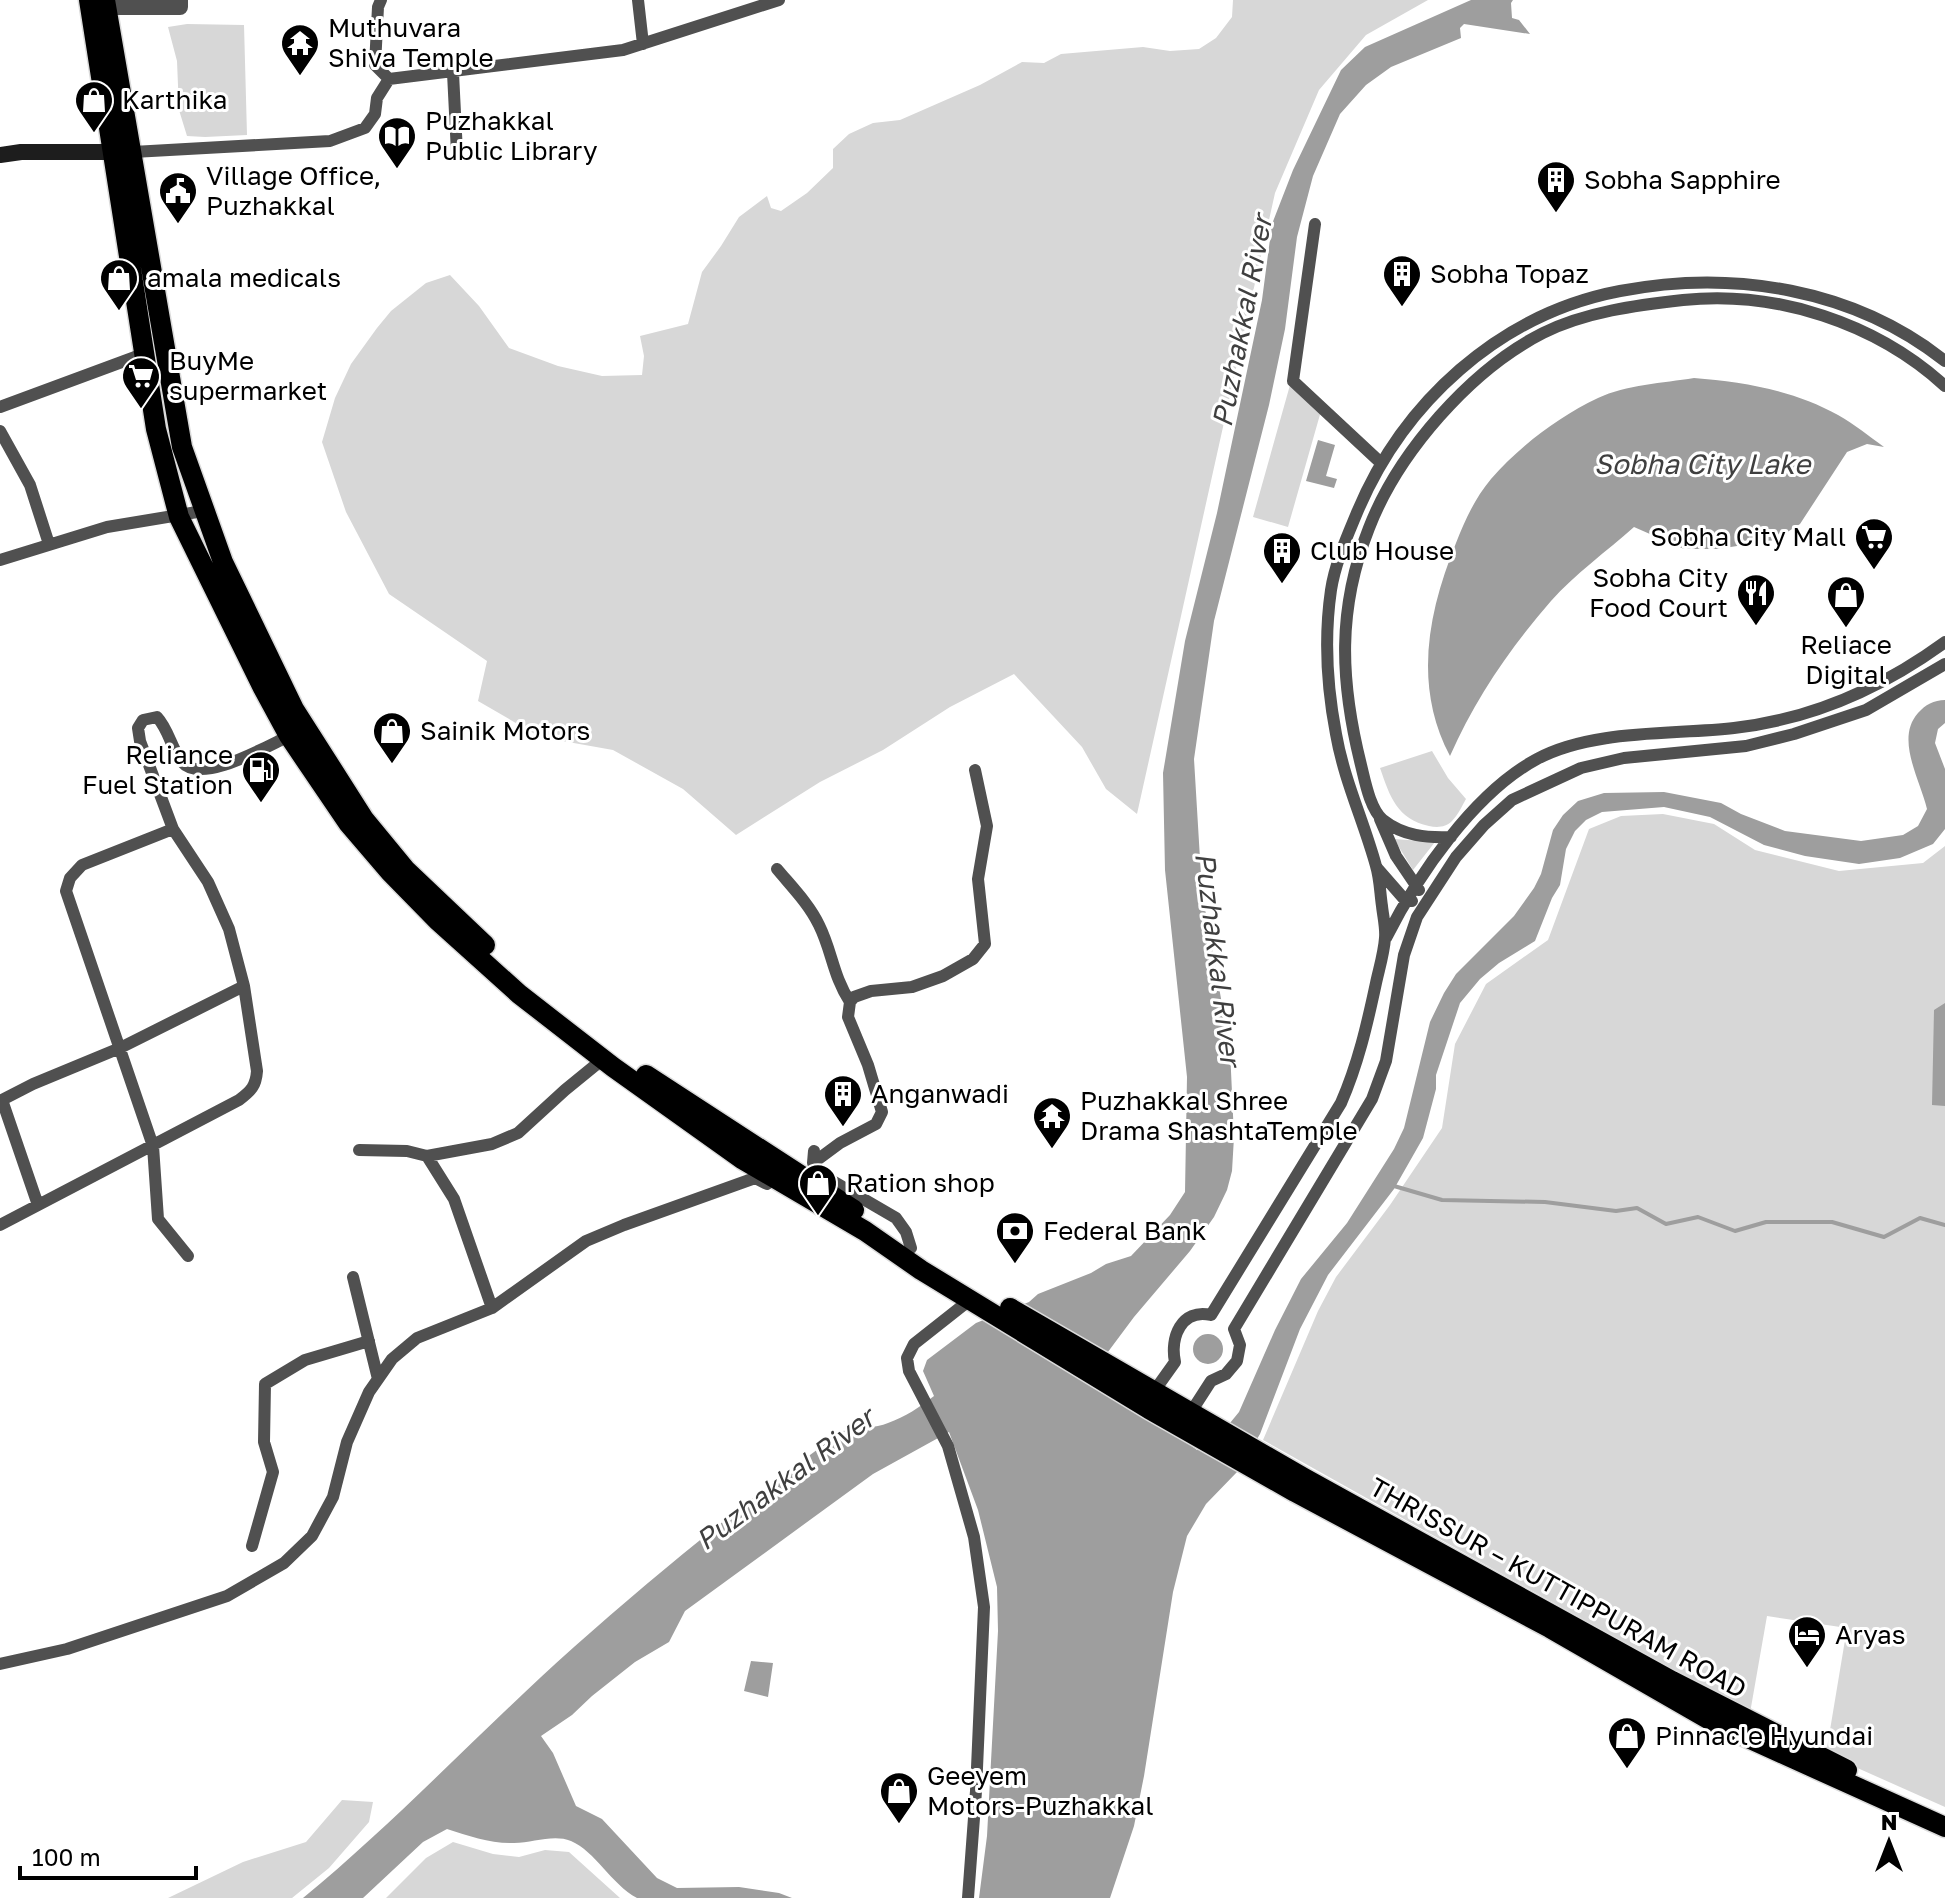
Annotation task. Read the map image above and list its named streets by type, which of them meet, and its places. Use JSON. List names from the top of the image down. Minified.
{"streets":{"main road":["THRISSUR – KUTTIPPURAM ROAD"]},"water":["Puzhakkal River","Sobha City Lake"],"places":{"temple":["Muthuvara Shiva Temple","Puzhakkal Shree Drama ShashtaTemple"],"shop":["Karthika","amala medicals","Reliace Digital","Sainik Motors","Ration shop","Pinnacle Hyundai","Geeyem Motors-Puzhakkal"],"library":["Puzhakkal Public Library"],"building":["Sobha Sapphire","Sobha Topaz","Club House","Anganwadi"],"public building":["Village Office, Puzhakkal"],"supermarket":["BuyMe supermarket","Sobha City Mall"],"restaurant":["Sobha City Food Court"],"fuel station":["Reliance Fuel Station"],"bank":["Federal Bank"],"hotel":["Aryas"]},"scale_bar":"100 m","north":"top"}
